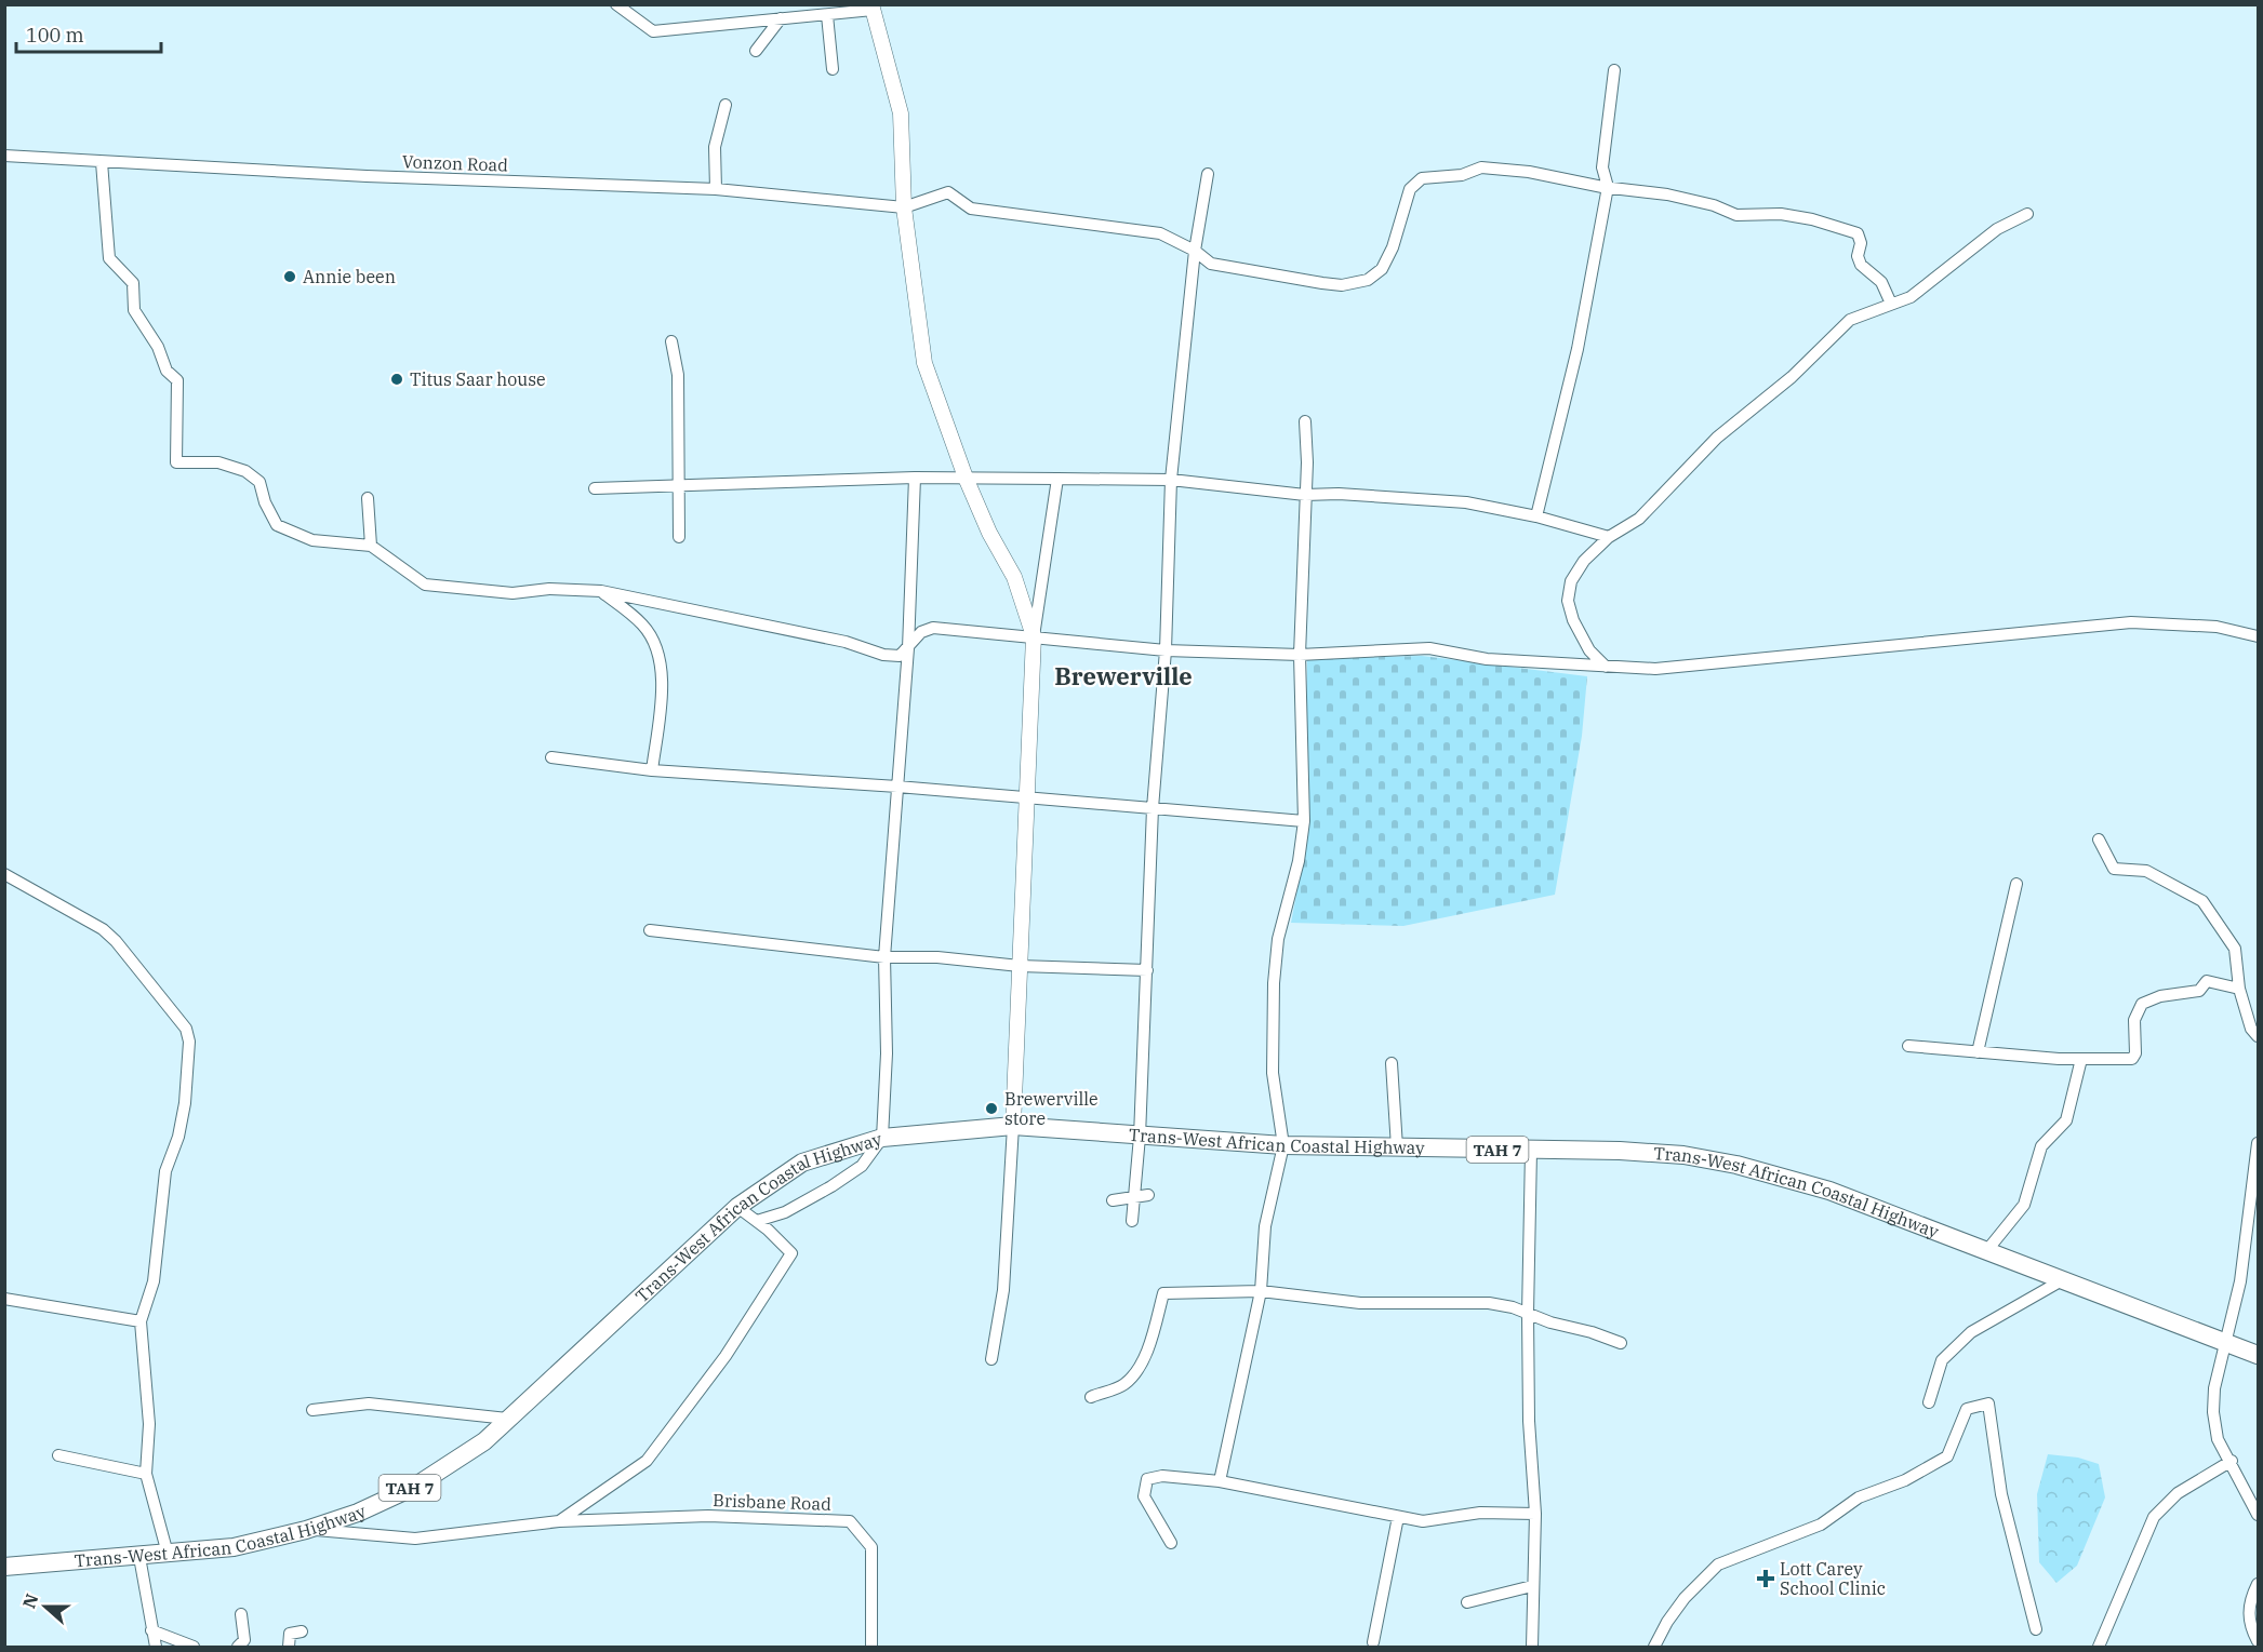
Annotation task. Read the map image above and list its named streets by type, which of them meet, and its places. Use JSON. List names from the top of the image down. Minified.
{"streets":{"highway":["Trans-West African Coastal Highway","TAH 7"],"street":["Vonzon Road","Brisbane Road"]},"crossings":[["Trans-West African Coastal Highway","Brisbane Road"]],"districts":["Brewerville"],"places":{"other":["Annie been","Titus Saar house","Brewerville store"],"health":["Lott Carey School Clinic"]},"scale_bar":"100 m","north":"left"}
